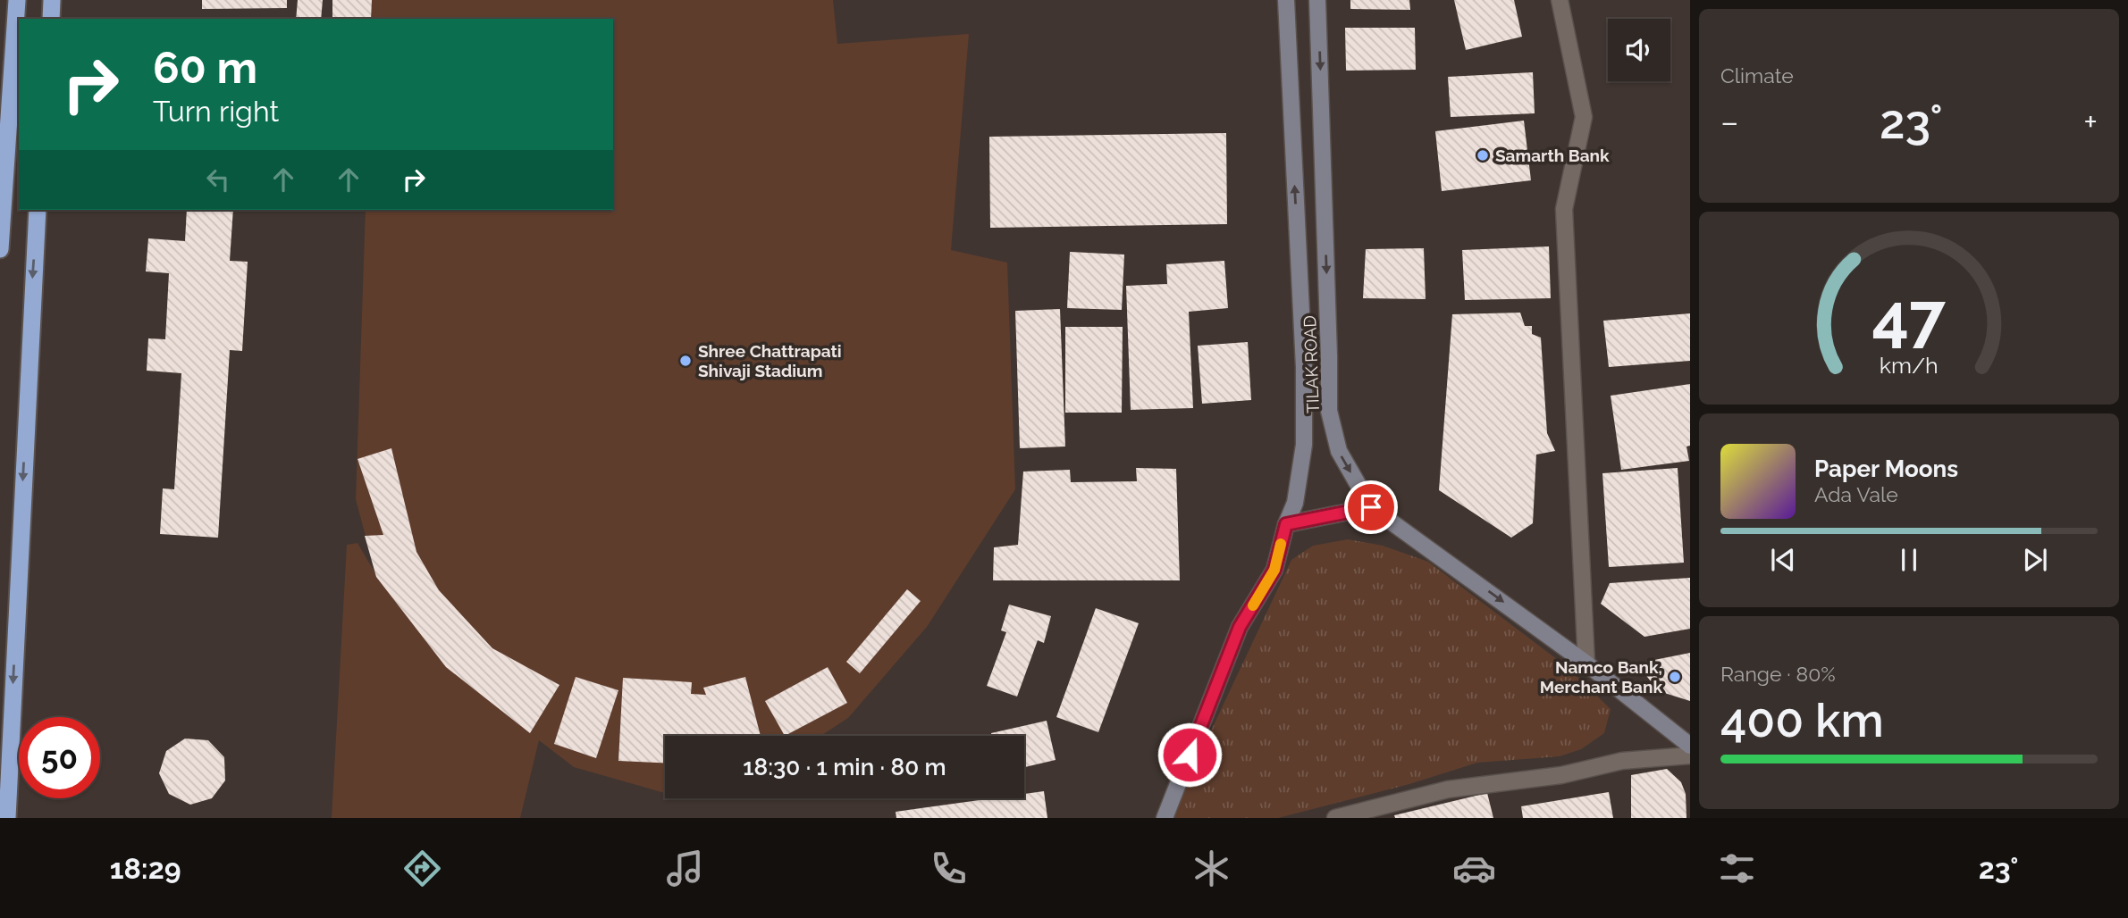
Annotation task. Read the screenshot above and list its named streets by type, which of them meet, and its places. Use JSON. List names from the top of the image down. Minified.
{"streets":{"main road":["TILAK ROAD"]},"places":["Samarth Bank","Shree Chattrapati Shivaji Stadium","Namco Bank, Merchant Bank"],"page":{"tile":["Climate",["Range · 80%","400 km"]],"turn":["60 m","Turn right"],"heat":["−","23°","+"],"song":["Paper Moons","Ada Vale"],"limit":"50","trip":"18:30 · 1 min · 80 m","tabs":["18:29","23°"],"gauge":["47","km/h"]}}
